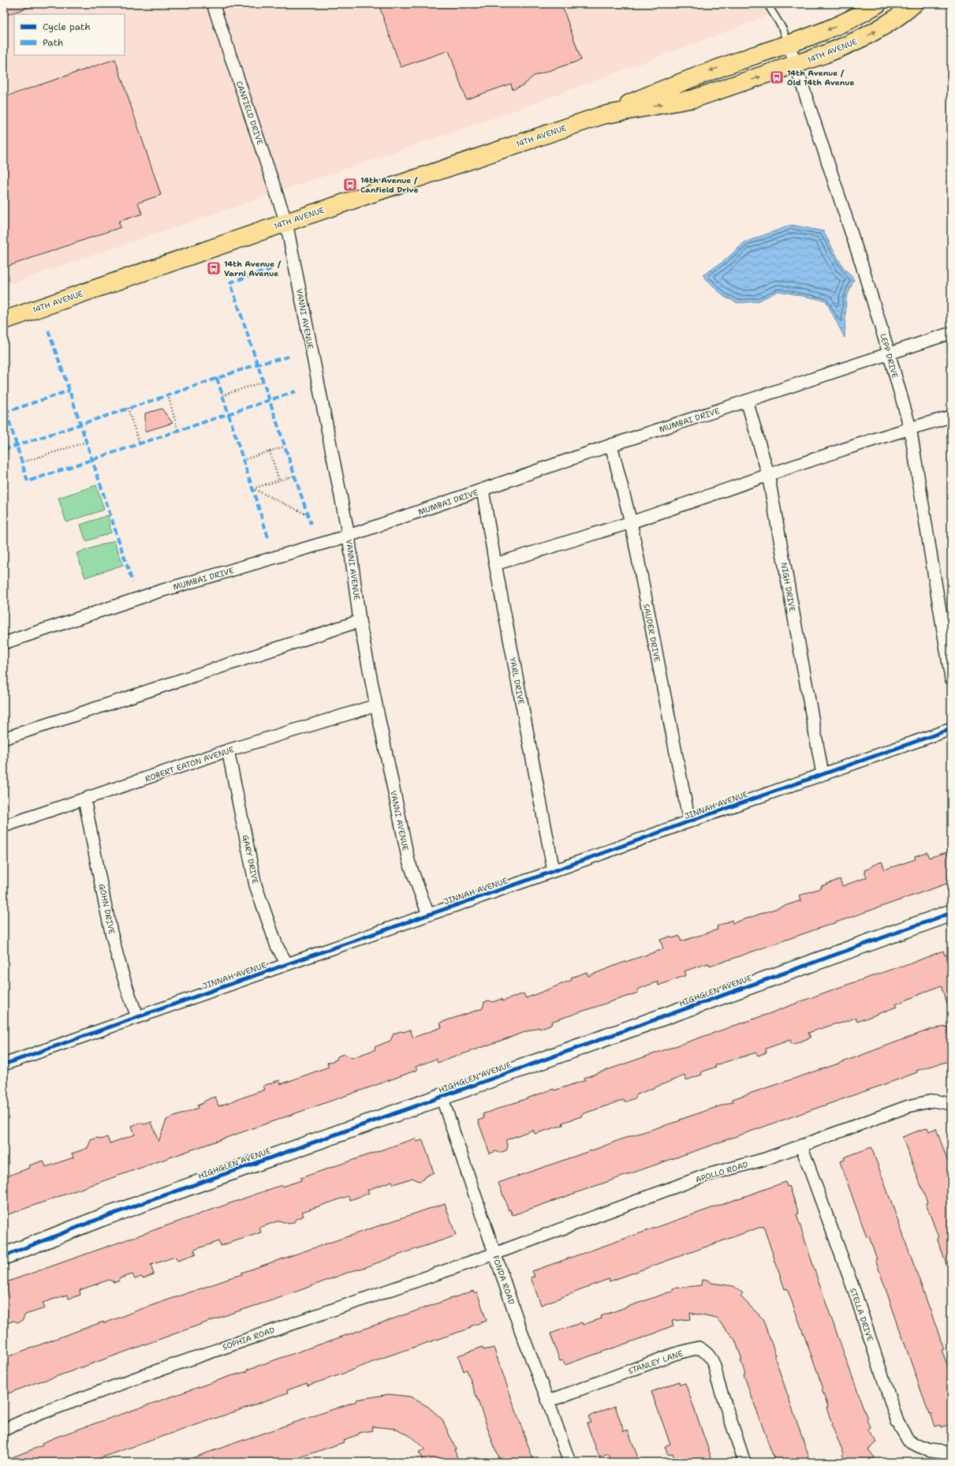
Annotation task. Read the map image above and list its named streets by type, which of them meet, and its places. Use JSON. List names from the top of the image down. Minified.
{"streets":{"main road":["14TH AVENUE"],"street":["CANFIELD DRIVE","VANNI AVENUE","LEPP DRIVE","MUMBAI DRIVE","NIGH DRIVE","SAUDER DRIVE","YARL DRIVE","ROBERT EATON AVENUE","JINNAH AVENUE","GARY DRIVE","GOHN DRIVE","HIGHGLEN AVENUE","APOLLO ROAD","FONDA ROAD","STELLA DRIVE","SOPHIA ROAD","STANLEY LANE"]},"crossings":[["14TH AVENUE","CANFIELD DRIVE"],["14TH AVENUE","VANNI AVENUE"],["14TH AVENUE","LEPP DRIVE"],["CANFIELD DRIVE","VANNI AVENUE"],["VANNI AVENUE","MUMBAI DRIVE"],["VANNI AVENUE","ROBERT EATON AVENUE"],["VANNI AVENUE","JINNAH AVENUE"],["LEPP DRIVE","MUMBAI DRIVE"],["MUMBAI DRIVE","NIGH DRIVE"],["MUMBAI DRIVE","SAUDER DRIVE"],["MUMBAI DRIVE","YARL DRIVE"],["NIGH DRIVE","JINNAH AVENUE"],["SAUDER DRIVE","JINNAH AVENUE"],["YARL DRIVE","JINNAH AVENUE"],["ROBERT EATON AVENUE","GARY DRIVE"],["ROBERT EATON AVENUE","GOHN DRIVE"],["JINNAH AVENUE","GARY DRIVE"],["JINNAH AVENUE","GOHN DRIVE"],["HIGHGLEN AVENUE","FONDA ROAD"],["APOLLO ROAD","FONDA ROAD"],["APOLLO ROAD","STELLA DRIVE"],["APOLLO ROAD","SOPHIA ROAD"],["FONDA ROAD","SOPHIA ROAD"],["FONDA ROAD","STANLEY LANE"]],"places":{"bus stop":["14th Avenue / Old 14th Avenue","14th Avenue / Canfield Drive","14th Avenue / Varni Avenue"]},"legend":["Cycle path","Path"]}
